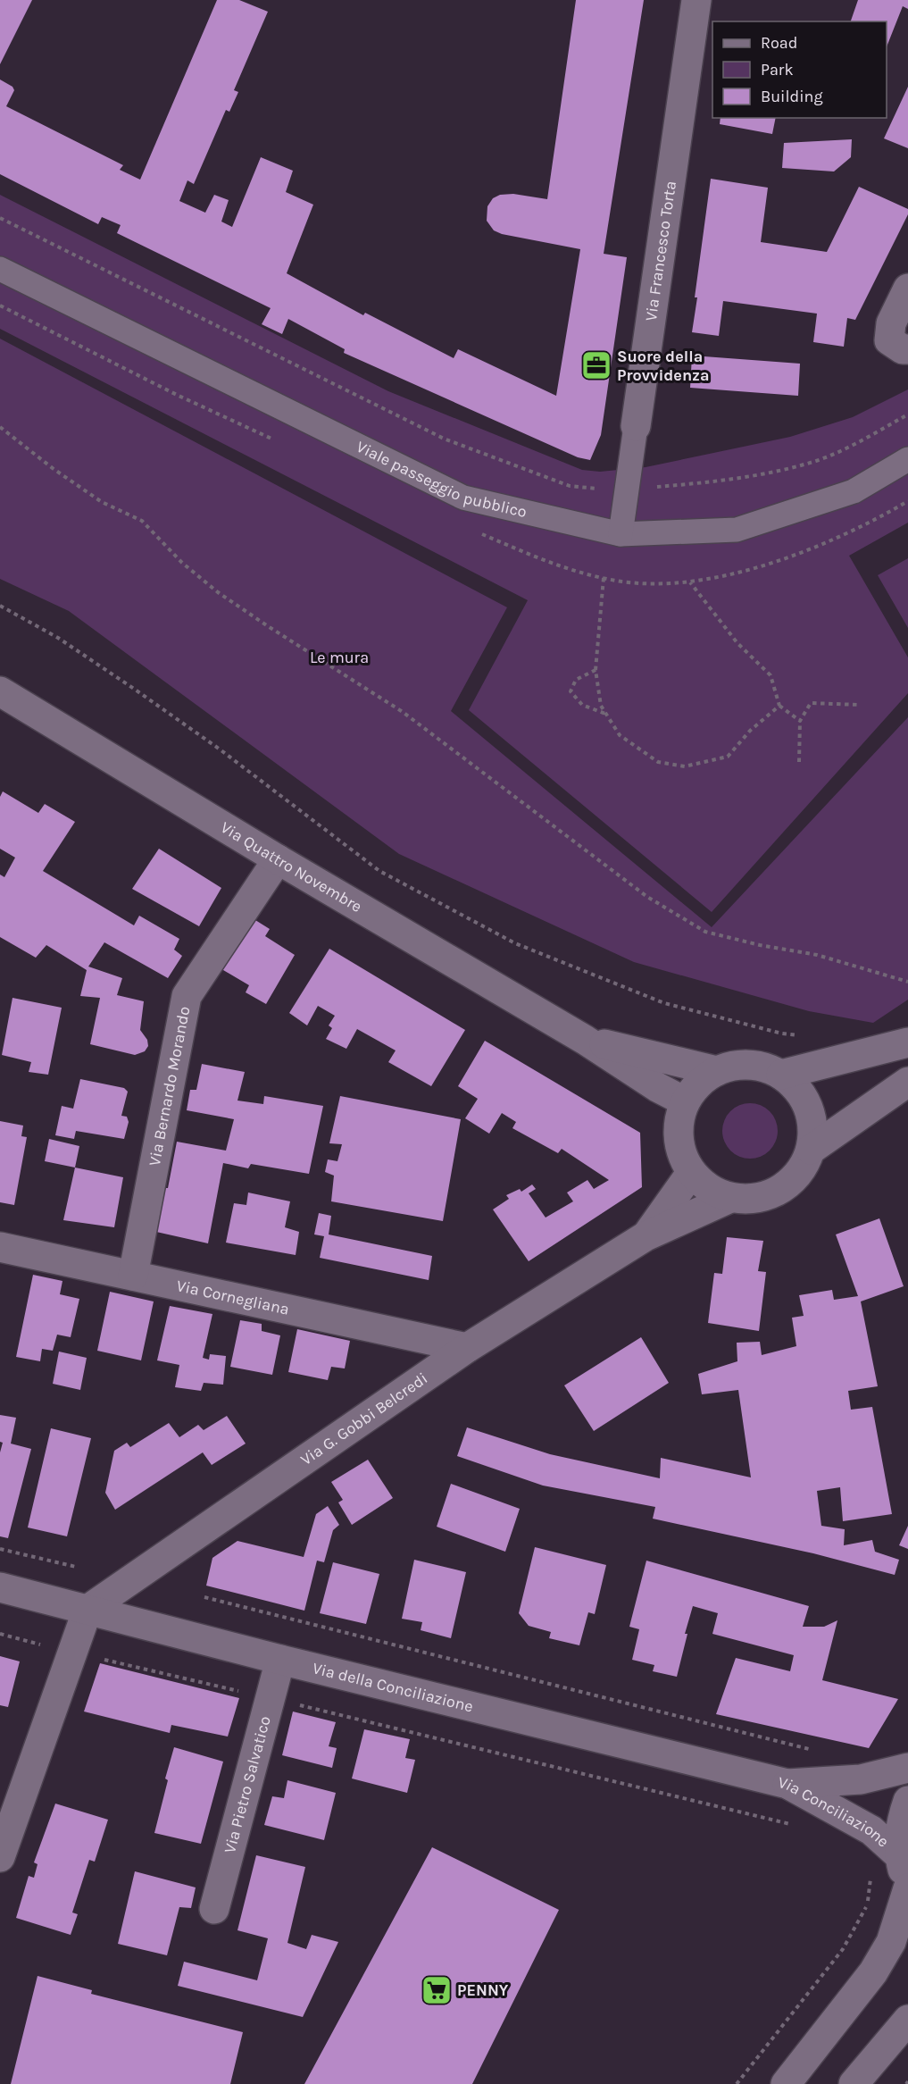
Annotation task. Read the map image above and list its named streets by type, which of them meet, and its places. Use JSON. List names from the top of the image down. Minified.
{"streets":{"main road":["Via Francesco Torta","Via Quattro Novembre","Via Bernardo Morando","Via Cornegliana","Via G. Gobbi Belcredi","Via della Conciliazione","Via Pietro Salvatico","Via Conciliazione"],"street":["Viale passeggio pubblico"]},"crossings":[["Via Francesco Torta","Viale passeggio pubblico"],["Via Quattro Novembre","Via Bernardo Morando"],["Via Quattro Novembre","Via G. Gobbi Belcredi"],["Via Bernardo Morando","Via Cornegliana"],["Via Cornegliana","Via G. Gobbi Belcredi"],["Via G. Gobbi Belcredi","Via della Conciliazione"],["Via della Conciliazione","Via Pietro Salvatico"],["Via della Conciliazione","Via Conciliazione"]],"parks":["Le mura"],"places":{"office":["Suore della Provvidenza"],"supermarket":["PENNY"]},"legend":["Road","Park","Building"]}
